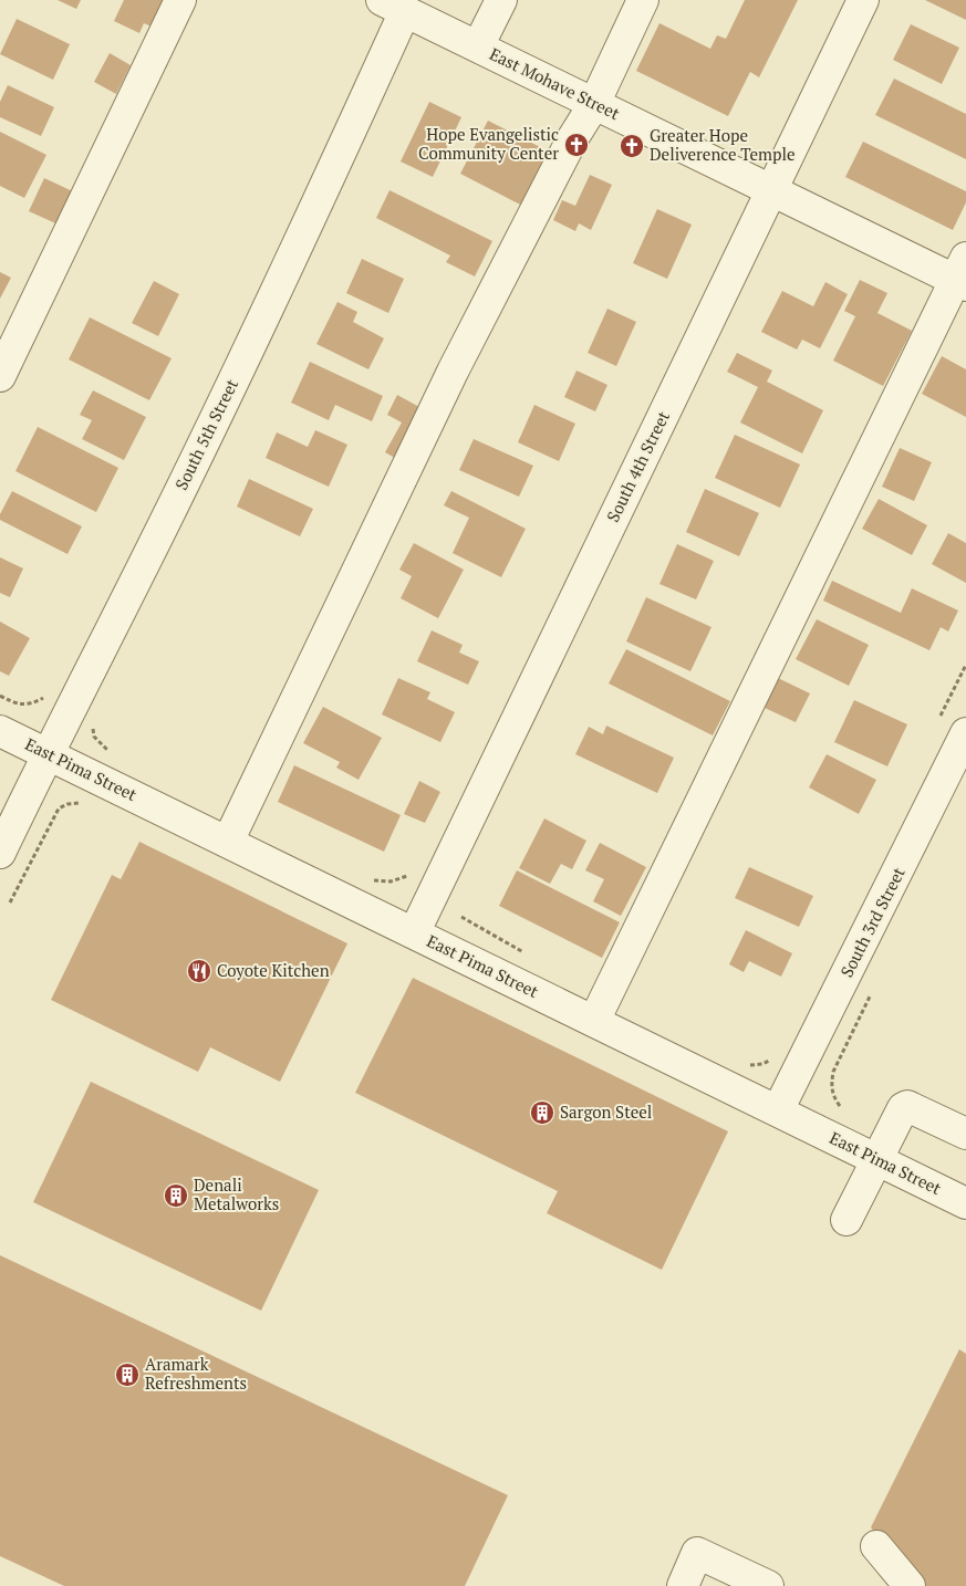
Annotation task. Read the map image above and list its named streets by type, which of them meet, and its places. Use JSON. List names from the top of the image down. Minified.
{"streets":{"street":["East Mohave Street","South 5th Street","South 4th Street","East Pima Street","South 3rd Street"]},"crossings":[["East Mohave Street","South 5th Street"],["East Mohave Street","South 4th Street"],["South 5th Street","East Pima Street"],["South 4th Street","East Pima Street"],["East Pima Street","South 3rd Street"]],"places":{"church":["Hope Evangelistic Community Center","Greater Hope Deliverence Temple"],"restaurant":["Coyote Kitchen"],"building":["Sargon Steel","Denali Metalworks","Aramark Refreshments"]}}
